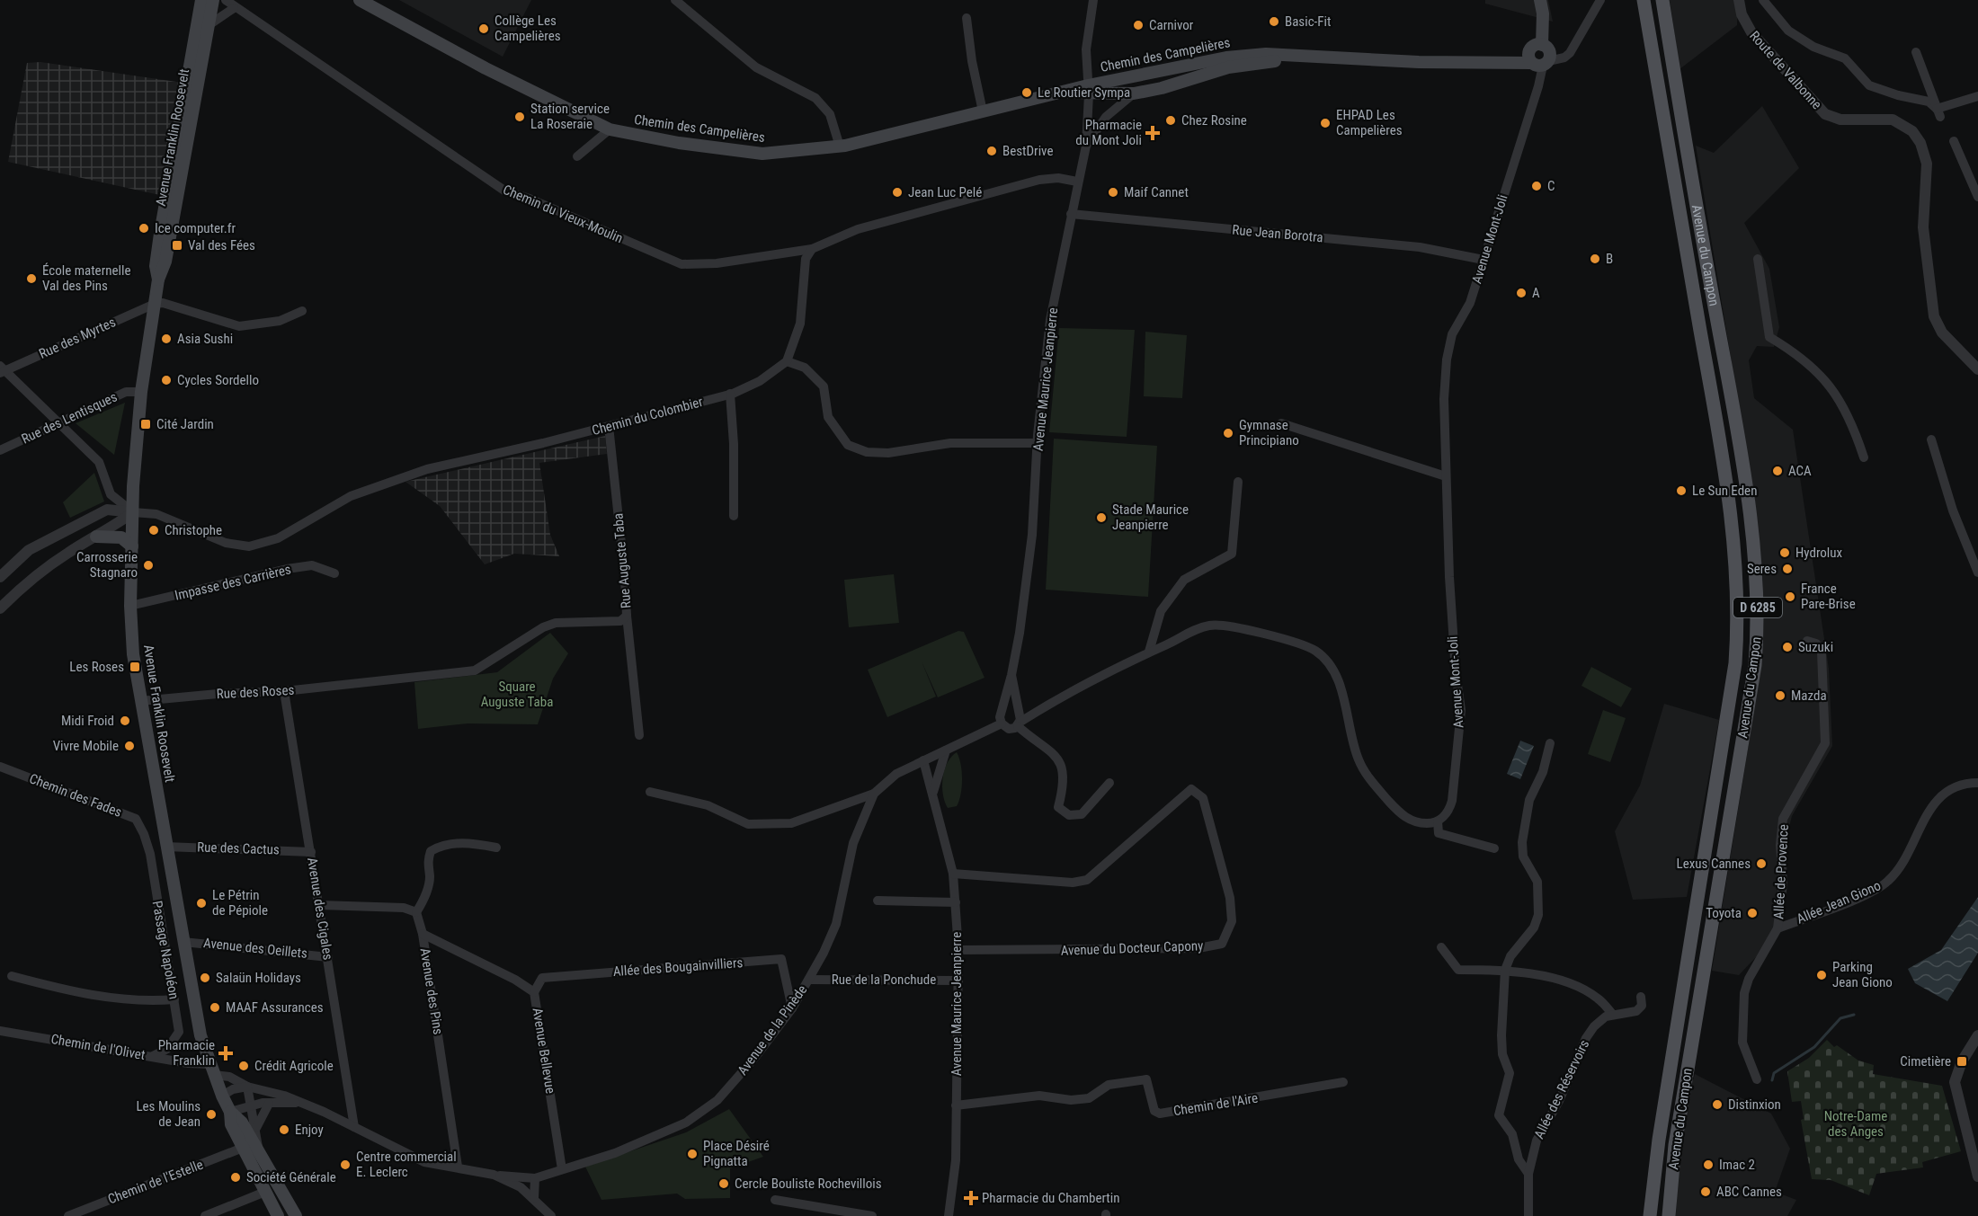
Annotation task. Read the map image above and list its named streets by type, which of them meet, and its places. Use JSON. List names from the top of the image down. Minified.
{"streets":{"main road":["Chemin des Campelières","Avenue Franklin Roosevelt","Avenue du Campon","D 6285"],"street":["Route de Valbonne","Chemin du Vieux-Moulin","Rue Jean Borotra","Avenue Mont-Joli","Rue des Myrtes","Avenue Maurice Jeanpierre","Chemin du Colombier","Rue des Lentisques","Rue Auguste Taba","Impasse des Carrières","Rue des Roses","Chemin des Fades","Rue des Cactus","Allée de Provence","Allée Jean Giono","Avenue des Cigales","Avenue des Oeillets","Avenue du Docteur Capony","Passage Napoléon","Allée des Bougainvilliers","Rue de la Ponchude","Avenue des Pins","Avenue de la Pinède","Chemin de l'Olivet","Avenue Bellevue","Allée des Réservoirs","Chemin de l'Aire","Chemin de l'Estelle"]},"crossings":[["Chemin des Campelières","Avenue Mont-Joli"],["Chemin des Campelières","Avenue Maurice Jeanpierre"],["Avenue Franklin Roosevelt","Rue des Myrtes"],["Avenue Franklin Roosevelt","Chemin du Colombier"],["Avenue Franklin Roosevelt","Rue des Lentisques"],["Avenue Franklin Roosevelt","Impasse des Carrières"],["Avenue Franklin Roosevelt","Rue des Roses"],["Avenue Franklin Roosevelt","Rue des Cactus"],["Avenue Franklin Roosevelt","Avenue des Oeillets"],["Avenue Franklin Roosevelt","Chemin de l'Olivet"],["Avenue Franklin Roosevelt","Chemin de l'Estelle"],["Rue Jean Borotra","Avenue Mont-Joli"],["Rue Jean Borotra","Avenue Maurice Jeanpierre"],["Avenue Maurice Jeanpierre","Avenue du Docteur Capony"],["Avenue Maurice Jeanpierre","Rue de la Ponchude"],["Avenue Maurice Jeanpierre","Avenue de la Pinède"],["Avenue Maurice Jeanpierre","Chemin de l'Aire"],["Chemin du Colombier","Rue Auguste Taba"],["Rue Auguste Taba","Rue des Roses"],["Rue des Roses","Avenue des Cigales"],["Chemin des Fades","Passage Napoléon"],["Rue des Cactus","Avenue des Cigales"],["Allée de Provence","Allée Jean Giono"],["Avenue des Cigales","Avenue des Oeillets"],["Avenue des Cigales","Chemin de l'Olivet"],["Passage Napoléon","Chemin de l'Olivet"],["Allée des Bougainvilliers","Avenue de la Pinède"],["Allée des Bougainvilliers","Avenue Bellevue"],["Rue de la Ponchude","Avenue de la Pinède"],["Avenue des Pins","Chemin de l'Olivet"],["Avenue des Pins","Avenue Bellevue"],["Avenue de la Pinède","Chemin de l'Olivet"],["Avenue de la Pinède","Avenue Bellevue"]],"parks":["Square Auguste Taba","Notre-Dame des Anges"],"places":{"other":["Basic-Fit","Carnivor","Collège Les Campelières","Le Routier Sympa","Station service La Roseraie","Chez Rosine","EHPAD Les Campelières","BestDrive","C","Jean Luc Pelé","Maif Cannet","Ice computer.fr","B","École maternelle Val des Pins","A","Asia Sushi","Cycles Sordello","Gymnase Principiano","ACA","Le Sun Eden","Stade Maurice Jeanpierre","Christophe","Hydrolux","Carrosserie Stagnaro","Seres","France Pare-Brise","Suzuki","Mazda","Midi Froid","Vivre Mobile","Lexus Cannes","Le Pétrin de Pépiole","Toyota","Parking Jean Giono","Salaün Holidays","MAAF Assurances","Crédit Agricole","Distinxion","Les Moulins de Jean","Enjoy","Place Désiré Pignatta","Centre commercial E. Leclerc","Imac 2","Société Générale","Cercle Bouliste Rochevillois","ABC Cannes"],"health":["Pharmacie du Mont Joli","Pharmacie Franklin","Pharmacie du Chambertin"],"transit":["Val des Fées","Cité Jardin","Les Roses","Cimetière"]}}
